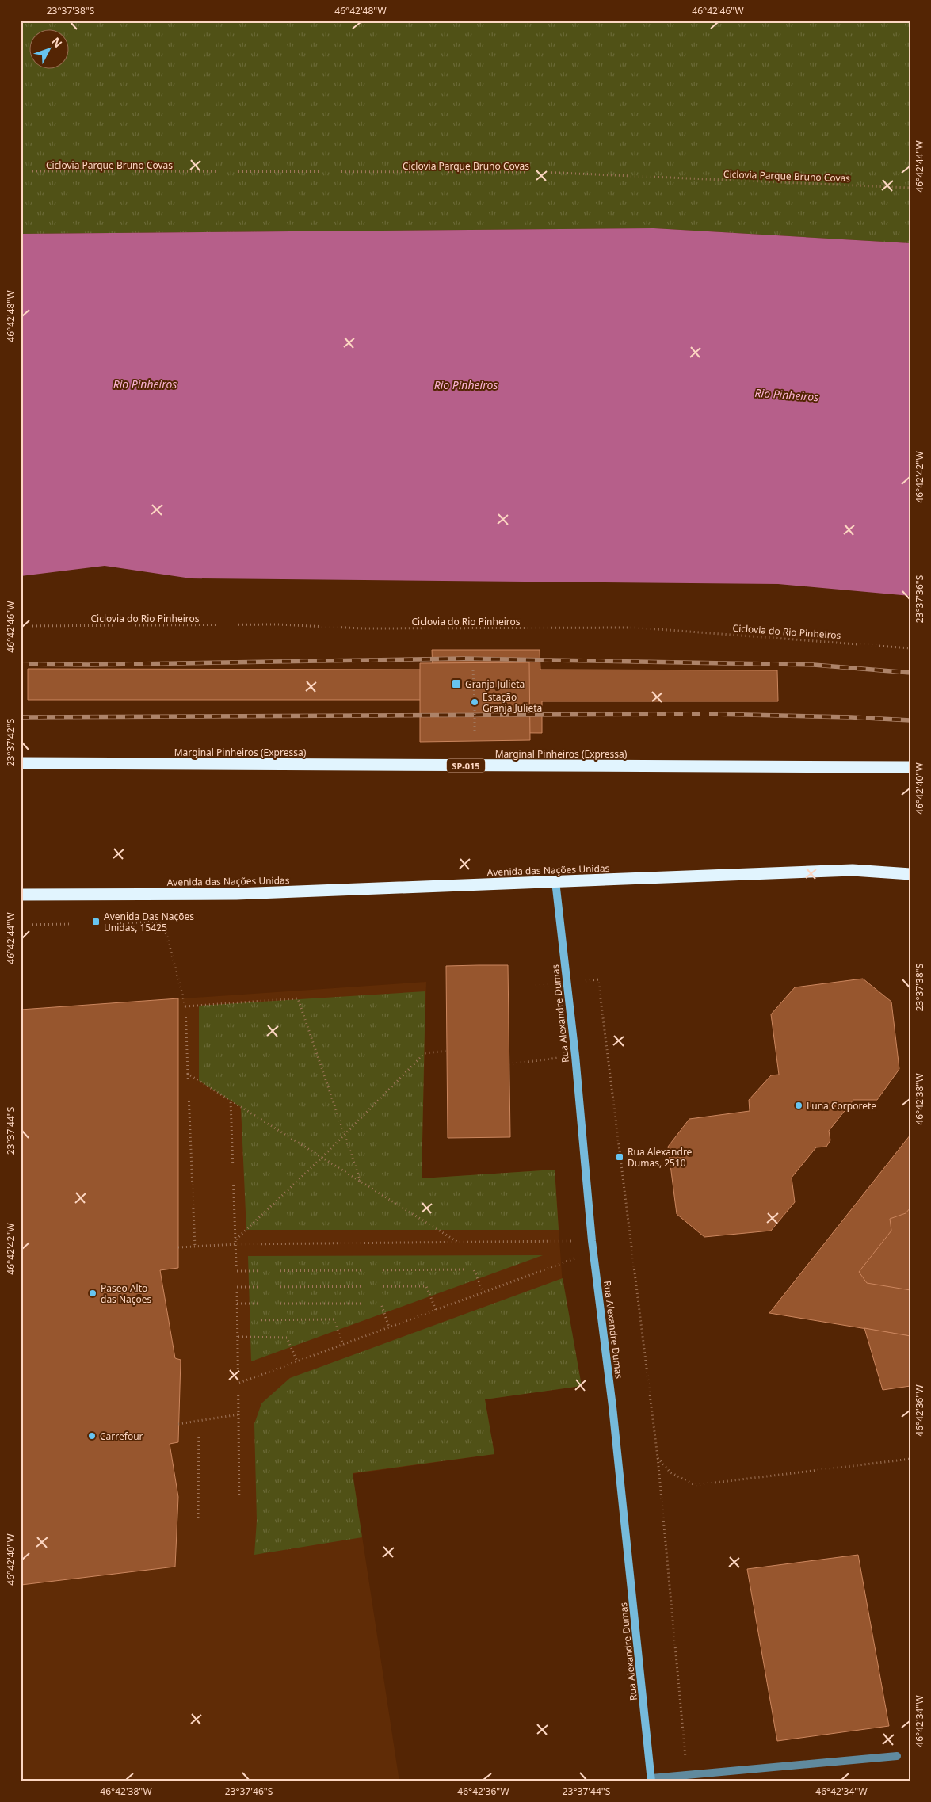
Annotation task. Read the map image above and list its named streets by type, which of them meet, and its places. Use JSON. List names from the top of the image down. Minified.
{"streets":{"highway":["Marginal Pinheiros (Expressa)","SP-015","Avenida das Nações Unidas"],"street":["Rua Alexandre Dumas"],"path":["Ciclovia Parque Bruno Covas","Ciclovia do Rio Pinheiros"]},"crossings":[["Avenida das Nações Unidas","Rua Alexandre Dumas"]],"water":["Rio Pinheiros"],"places":{"transit":["Granja Julieta","Avenida Das Nações Unidas, 15425","Rua Alexandre Dumas, 2510"],"other":["Estação Granja Julieta","Luna Corporete","Paseo Alto das Nações","Carrefour"]},"north":"top right","coordinates":["23°37'38\"S","46°42'48\"W","46°42'46\"W","46°42'44\"W","46°42'42\"W","23°37'36\"S","23°37'42\"S","46°42'40\"W","46°42'38\"W","23°37'44\"S","46°42'36\"W","46°42'34\"W","23°37'46\"S"]}
